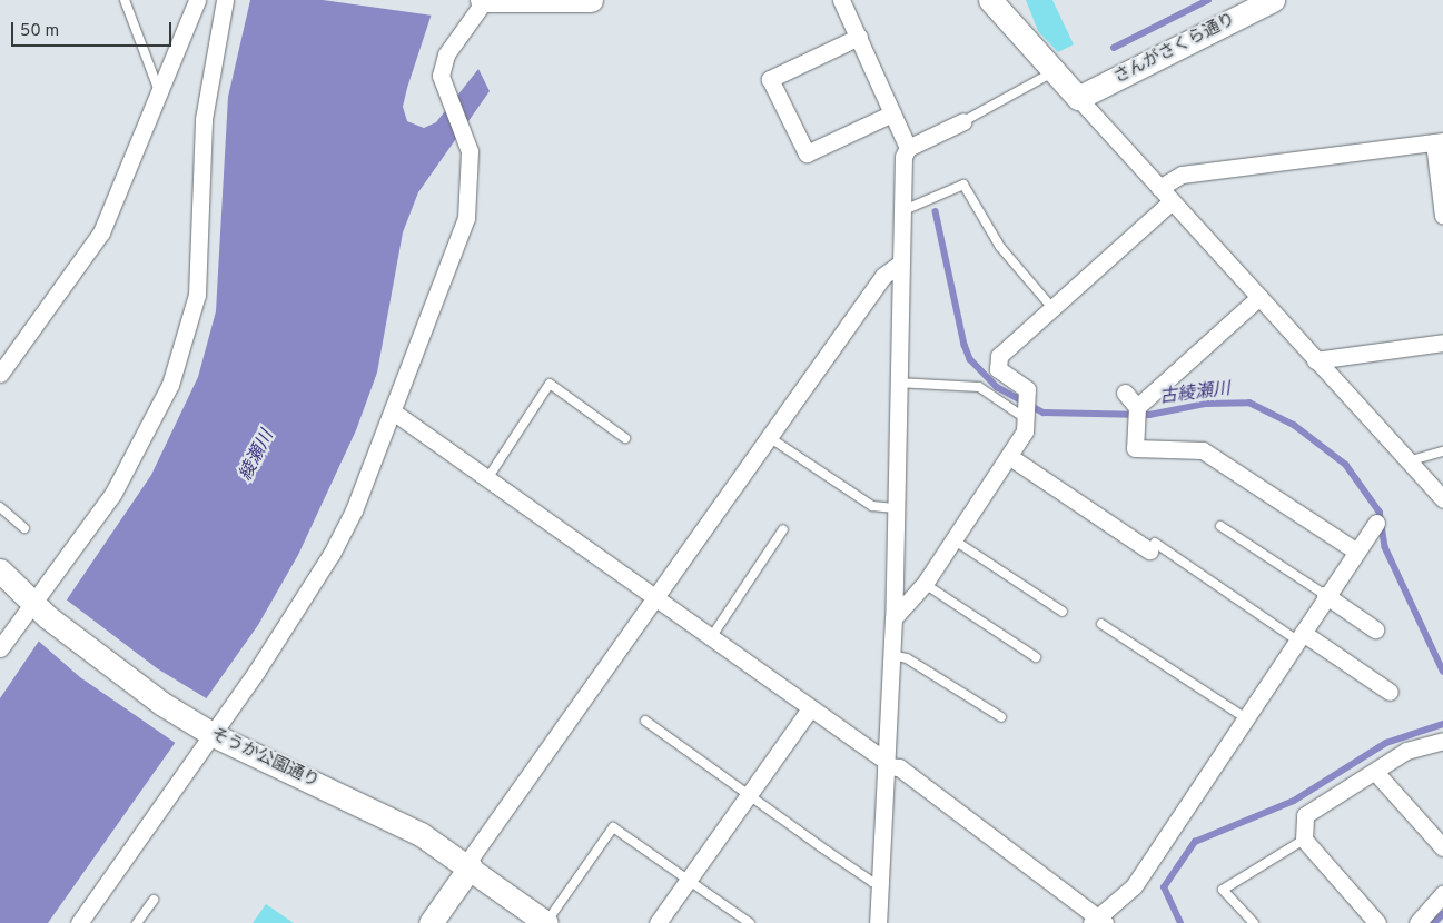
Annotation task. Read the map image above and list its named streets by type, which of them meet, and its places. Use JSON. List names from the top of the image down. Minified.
{"streets":{"street":["さんがさくら通り","そうか公園通り"]},"water":["古綾瀬川","綾瀬川"],"scale_bar":"50 m"}
